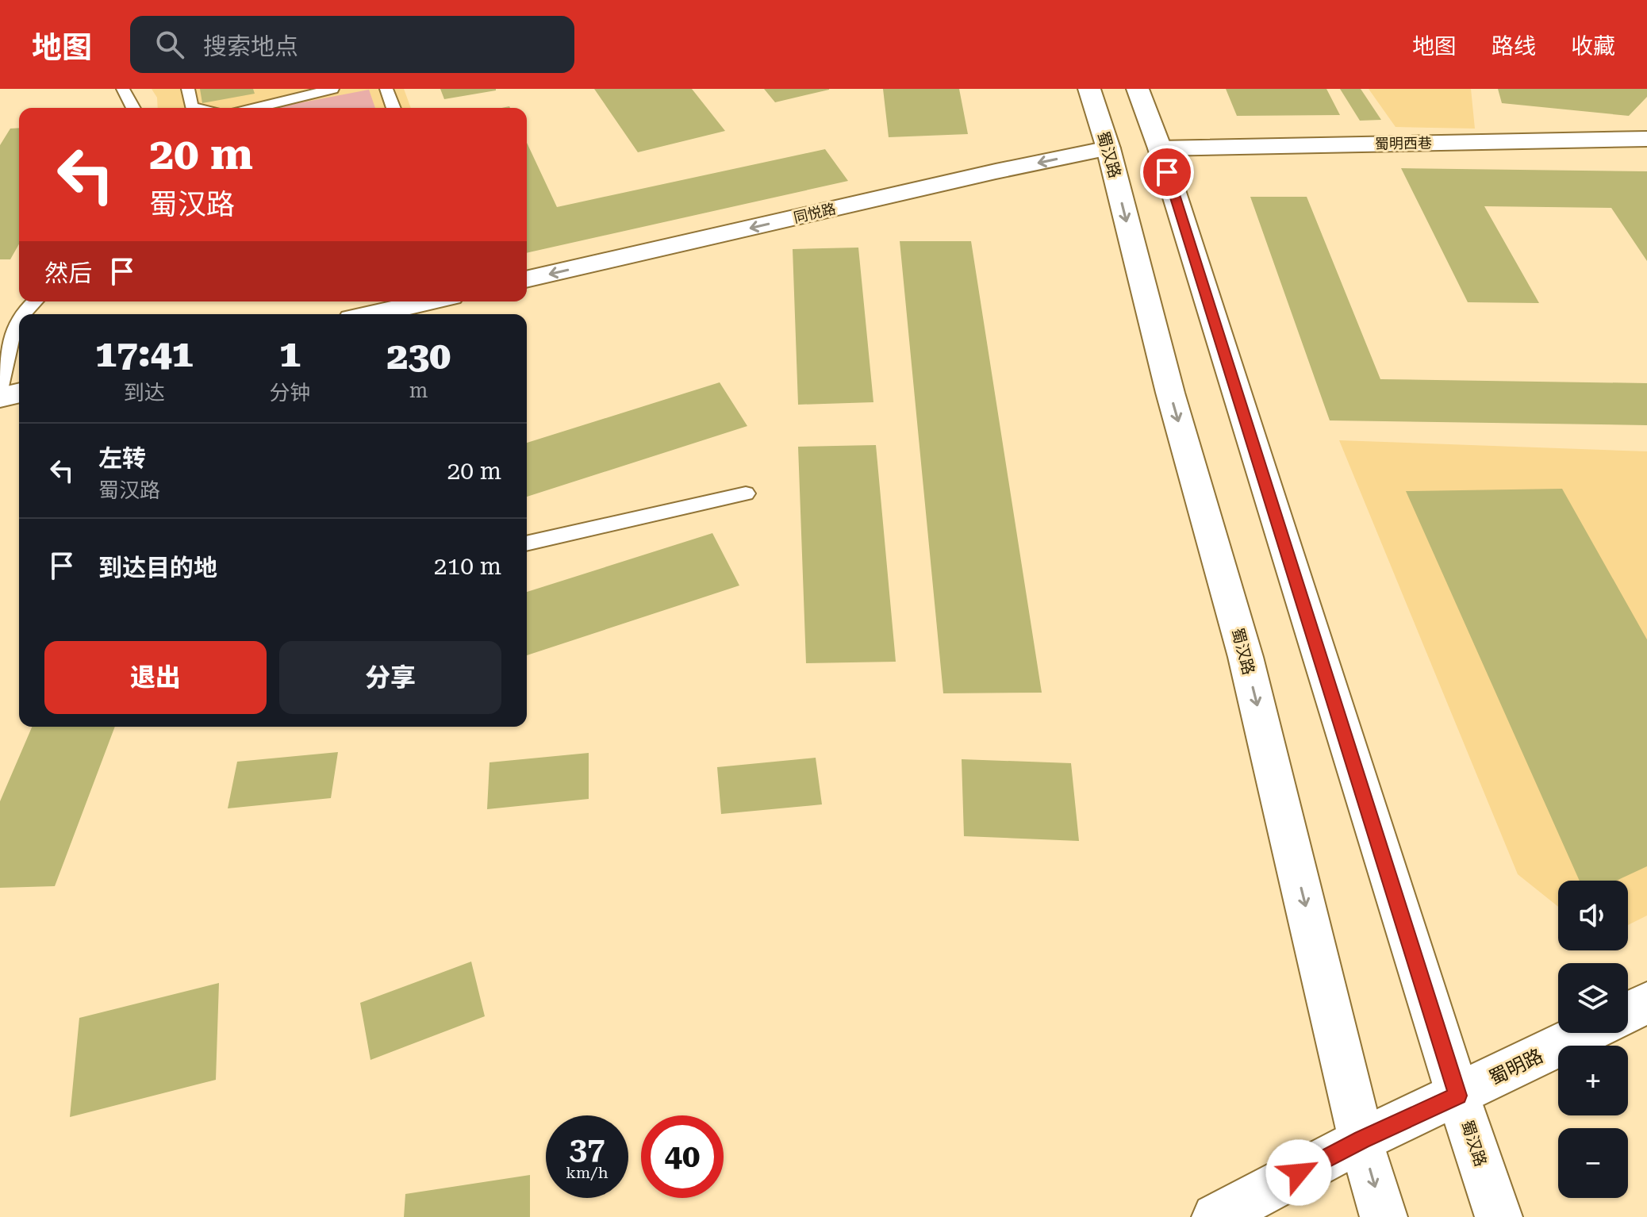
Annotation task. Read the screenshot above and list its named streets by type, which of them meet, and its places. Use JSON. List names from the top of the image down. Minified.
{"streets":{"main road":["蜀明西巷","蜀汉路","同悦路","蜀明路"]},"crossings":[["蜀明西巷","蜀汉路"],["蜀汉路","同悦路"],["蜀汉路","蜀明路"]],"one_way":["同悦路"],"page":{"header":"地图","search":"搜索地点","nav":["地图","路线","收藏"],"turn":["20 m","蜀汉路"],"then":"然后","eta":["17:41","到达","1","分钟","230","m"],"list":[{"name":"左转","note":"蜀汉路","value":"20 m"},{"name":"到达目的地","value":"210 m"}],"buttons":["退出","分享"],"map_buttons":["+","−"],"speed":"37 km/h","limit":"40"}}
